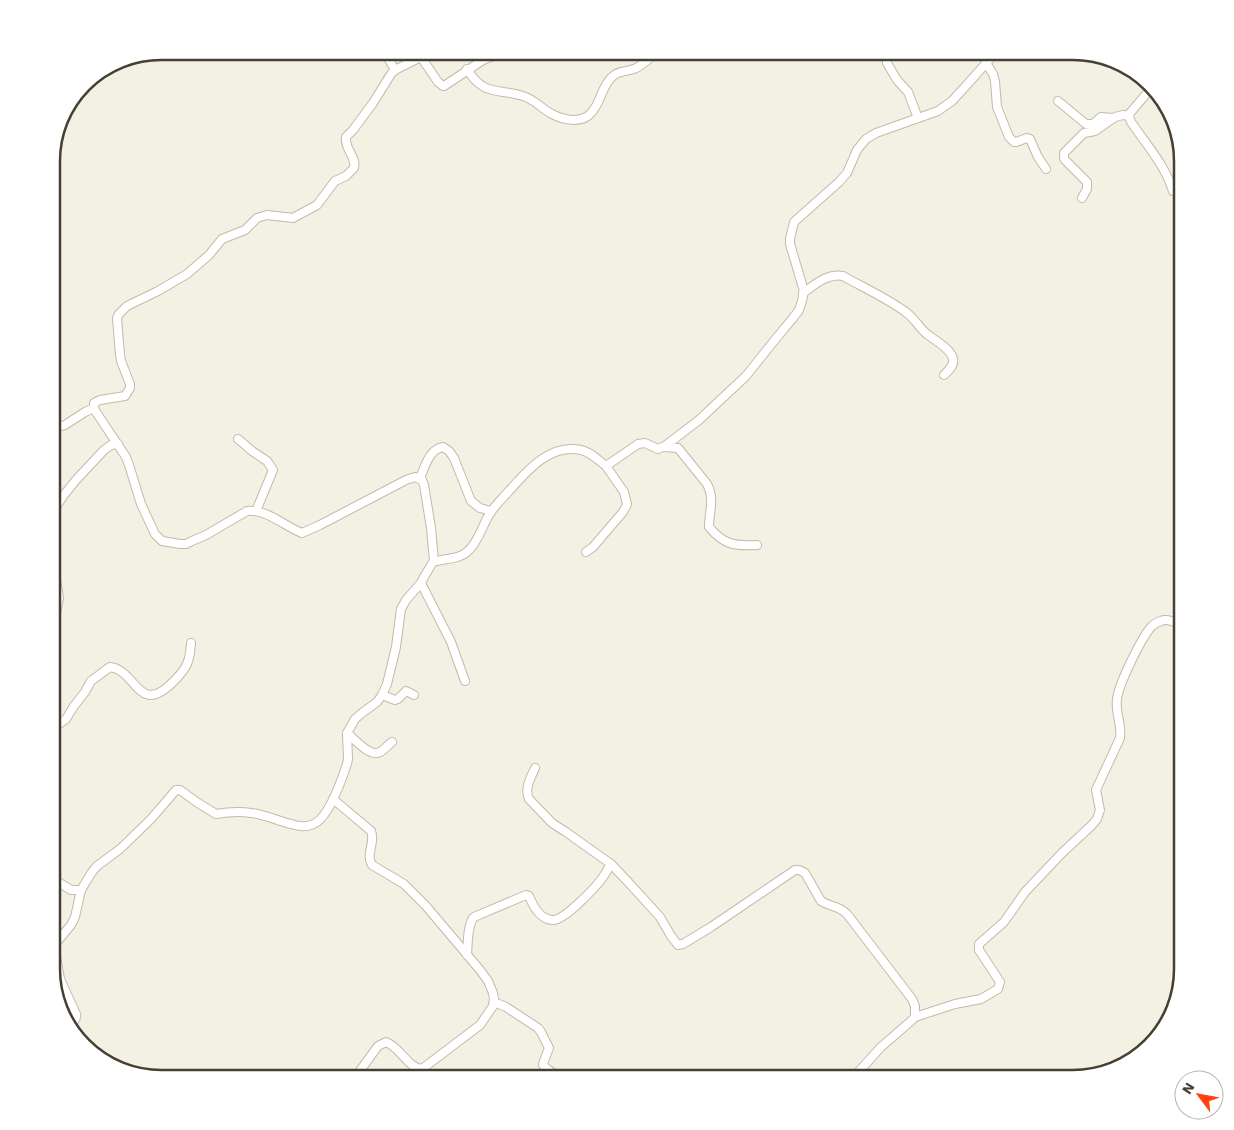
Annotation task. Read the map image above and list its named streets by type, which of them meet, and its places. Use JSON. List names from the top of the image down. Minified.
{"north":"top left"}
